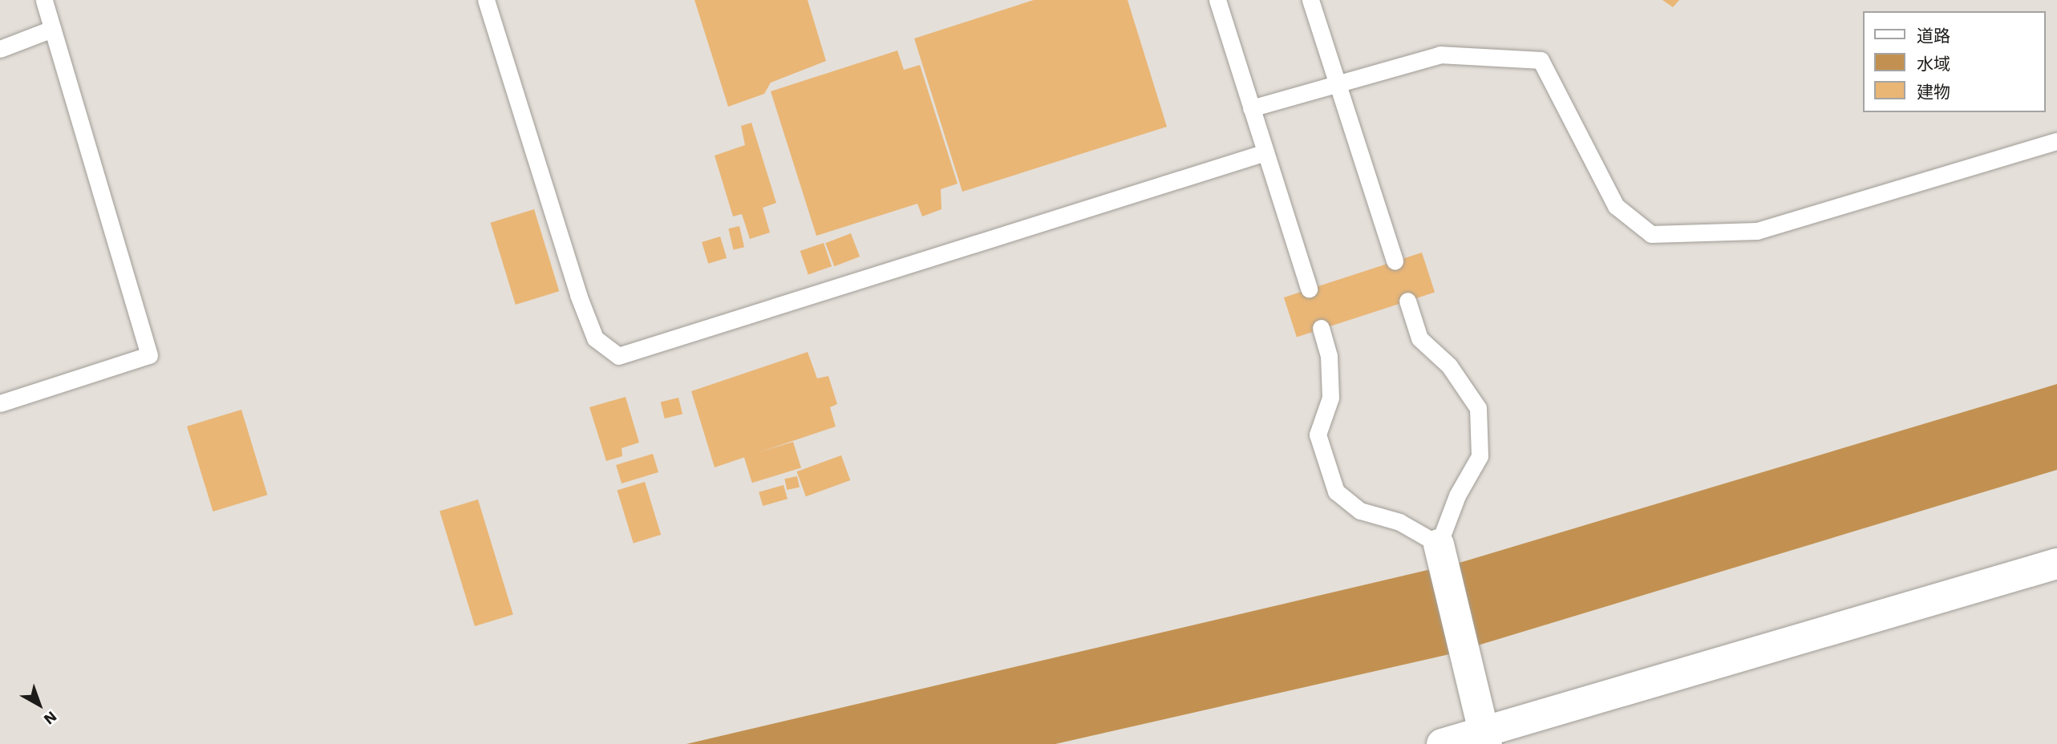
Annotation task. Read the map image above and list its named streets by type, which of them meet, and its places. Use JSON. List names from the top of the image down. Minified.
{"legend":["道路","水域","建物"],"north":"bottom right"}
